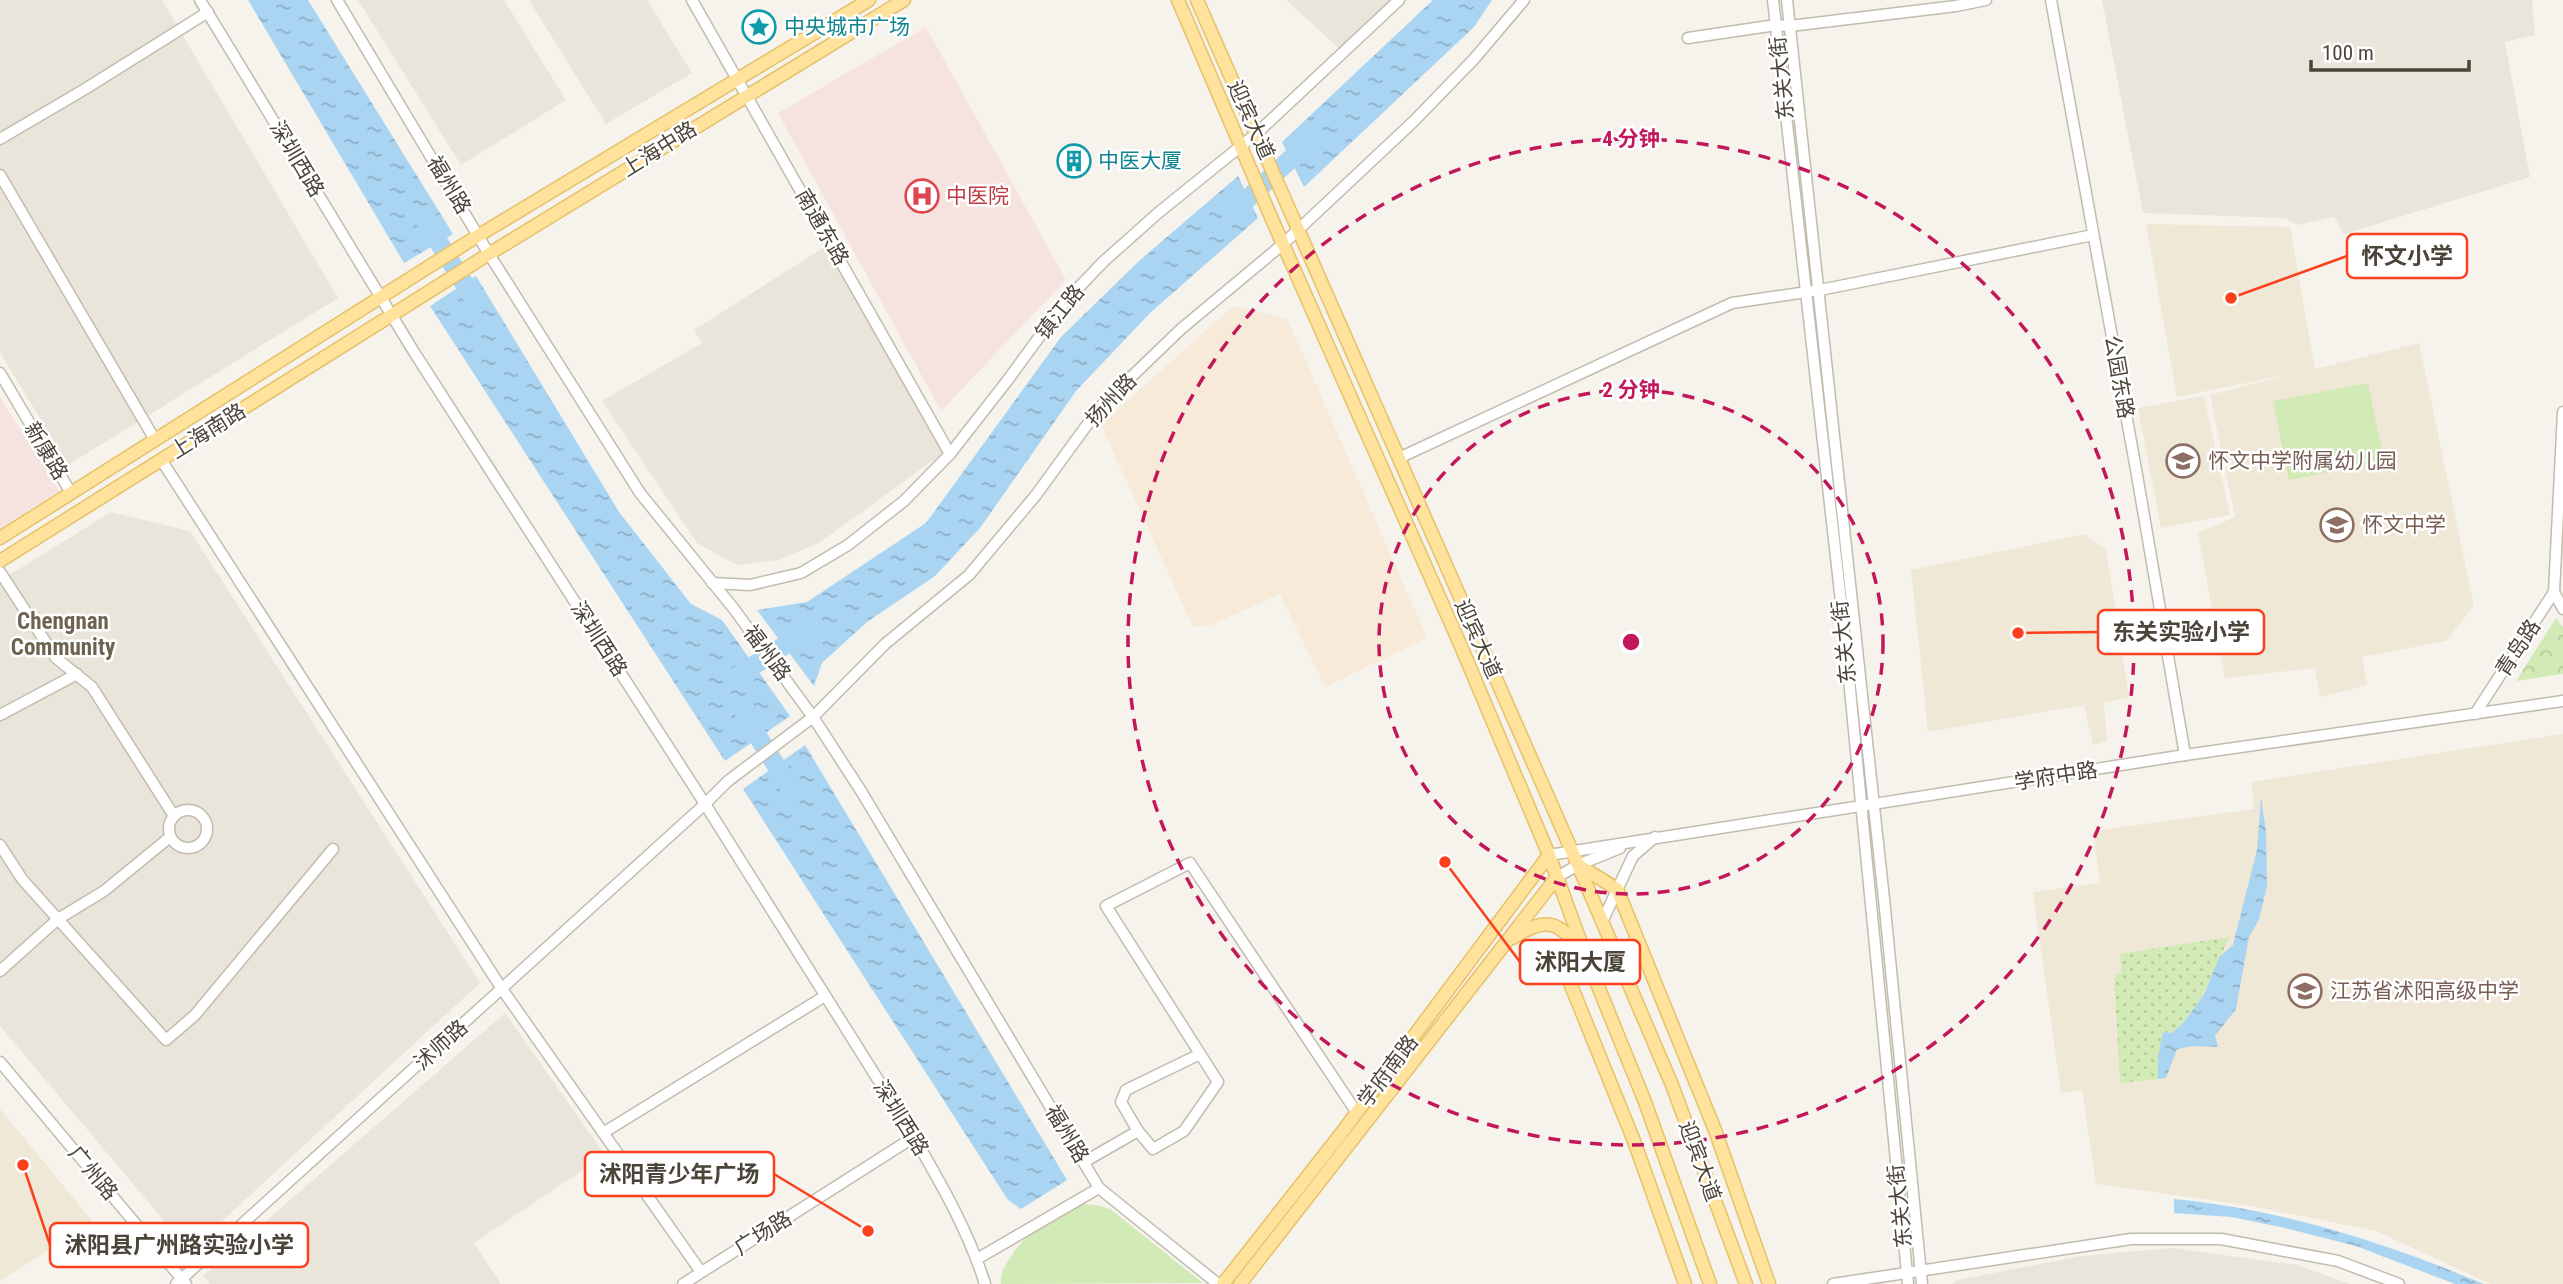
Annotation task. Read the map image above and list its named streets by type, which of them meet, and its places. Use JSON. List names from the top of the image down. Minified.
{"streets":{"main road":["迎宾大道","上海中路","上海南路","学府南路"],"street":["东关大街","深圳西路","福州路","南通东路","镇江路","公园东路","扬州路","新康路","青岛路","学府中路","沭师路","广州路","广场路"]},"crossings":[["东关大街","学府中路"],["迎宾大道","镇江路"],["迎宾大道","扬州路"],["迎宾大道","学府中路"],["迎宾大道","学府南路"],["上海中路","福州路"],["上海中路","南通东路"],["上海中路","上海南路"],["深圳西路","扬州路"],["深圳西路","上海南路"],["深圳西路","沭师路"],["深圳西路","广场路"],["福州路","镇江路"],["福州路","扬州路"],["福州路","学府南路"],["南通东路","镇江路"],["公园东路","学府中路"],["扬州路","沭师路"],["上海南路","新康路"],["青岛路","学府中路"],["学府中路","学府南路"],["沭师路","广州路"]],"districts":["Chengnan Community"],"places":{"place":["中央城市广场"],"building":["中医大厦"],"hospital":["中医院"],"other":["怀文小学","东关实验小学","沭阳大厦","沭阳县广州路实验小学","沭阳青少年广场"],"school or university":["怀文中学附属幼儿园","怀文中学","江苏省沭阳高级中学"]},"scale_bar":"100 m","rings":["4 分钟","2 分钟"]}
